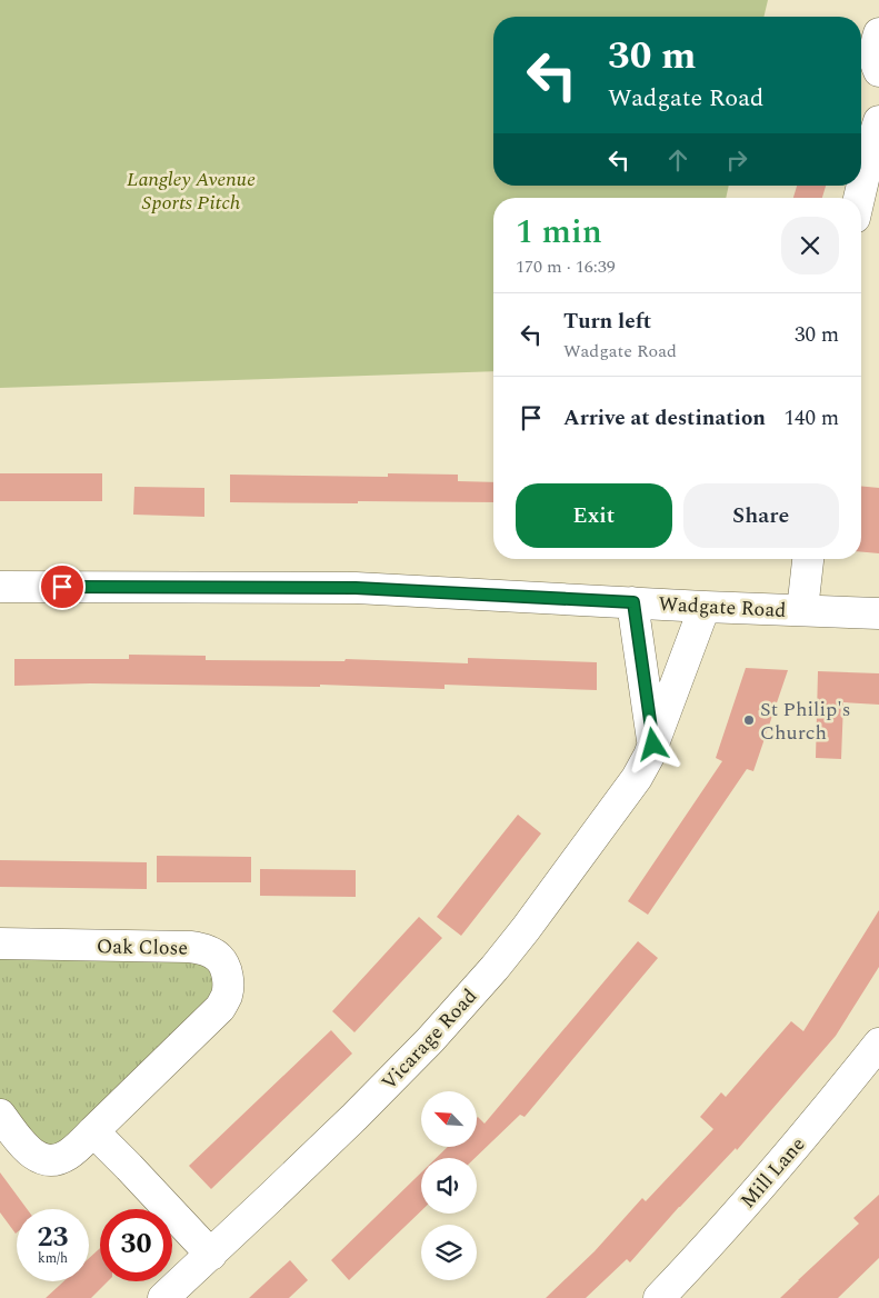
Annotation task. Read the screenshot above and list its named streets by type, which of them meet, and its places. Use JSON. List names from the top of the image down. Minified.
{"streets":{"street":["Wadgate Road","Oak Close","Vicarage Road","Mill Lane"]},"crossings":[["Wadgate Road","Vicarage Road"]],"parks":["Langley Avenue Sports Pitch"],"places":["St Philip's Church"],"north":"top left","page":{"turn":["30 m","Wadgate Road"],"heading":["1 min","170 m · 16:39"],"list":[{"name":"Turn left","note":"Wadgate Road","value":"30 m"},{"name":"Arrive at destination","value":"140 m"}],"buttons":["Exit","Share"],"speed":"23 km/h","limit":"30"}}
